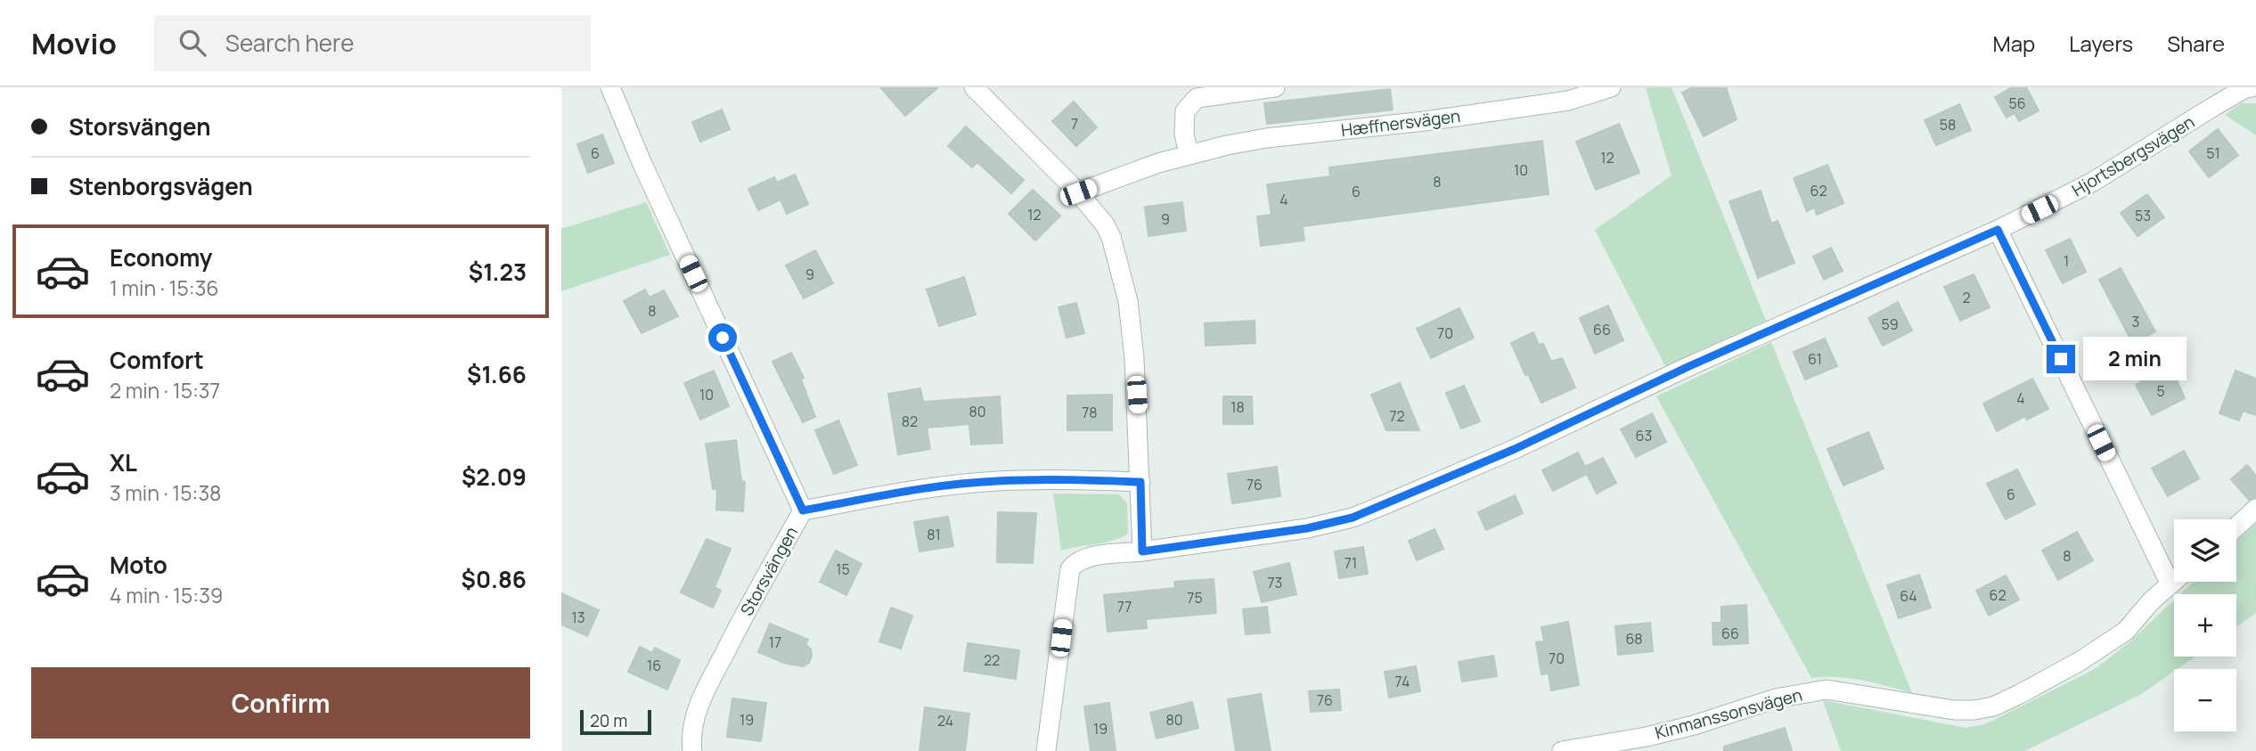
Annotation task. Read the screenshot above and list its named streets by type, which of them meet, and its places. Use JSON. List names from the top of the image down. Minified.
{"streets":{"street":["Hæffnersvägen","Hjortsbergsvägen","Storsvängen","Kinmanssonsvägen"]},"house_numbers":["56","7","58","6","51","12","10","8","62","6","4","12","53","9","1","9","2","8","3","59","66","70","61","5","10","4","18","80","78","72","82","63","76","6","81","8","71","15","73","62","64","75","77","13","66","68","17","70","22","16","74","76","19","80","24","19"],"scale_bar":"20 m","page":{"header":"Movio","search":"Search here","nav":["Map","Layers","Share"],"banner":["Storsvängen","Stenborgsvägen"],"list":[{"name":"Economy","note":"1 min · 15:36","value":"$1.23"},{"name":"Comfort","note":"2 min · 15:37","value":"$1.66"},{"name":"XL","note":"3 min · 15:38","value":"$2.09"},{"name":"Moto","note":"4 min · 15:39","value":"$0.86"}],"bubble":"2 min","map_buttons":["+","−"],"buttons":"Confirm","scale":"20 m"}}
